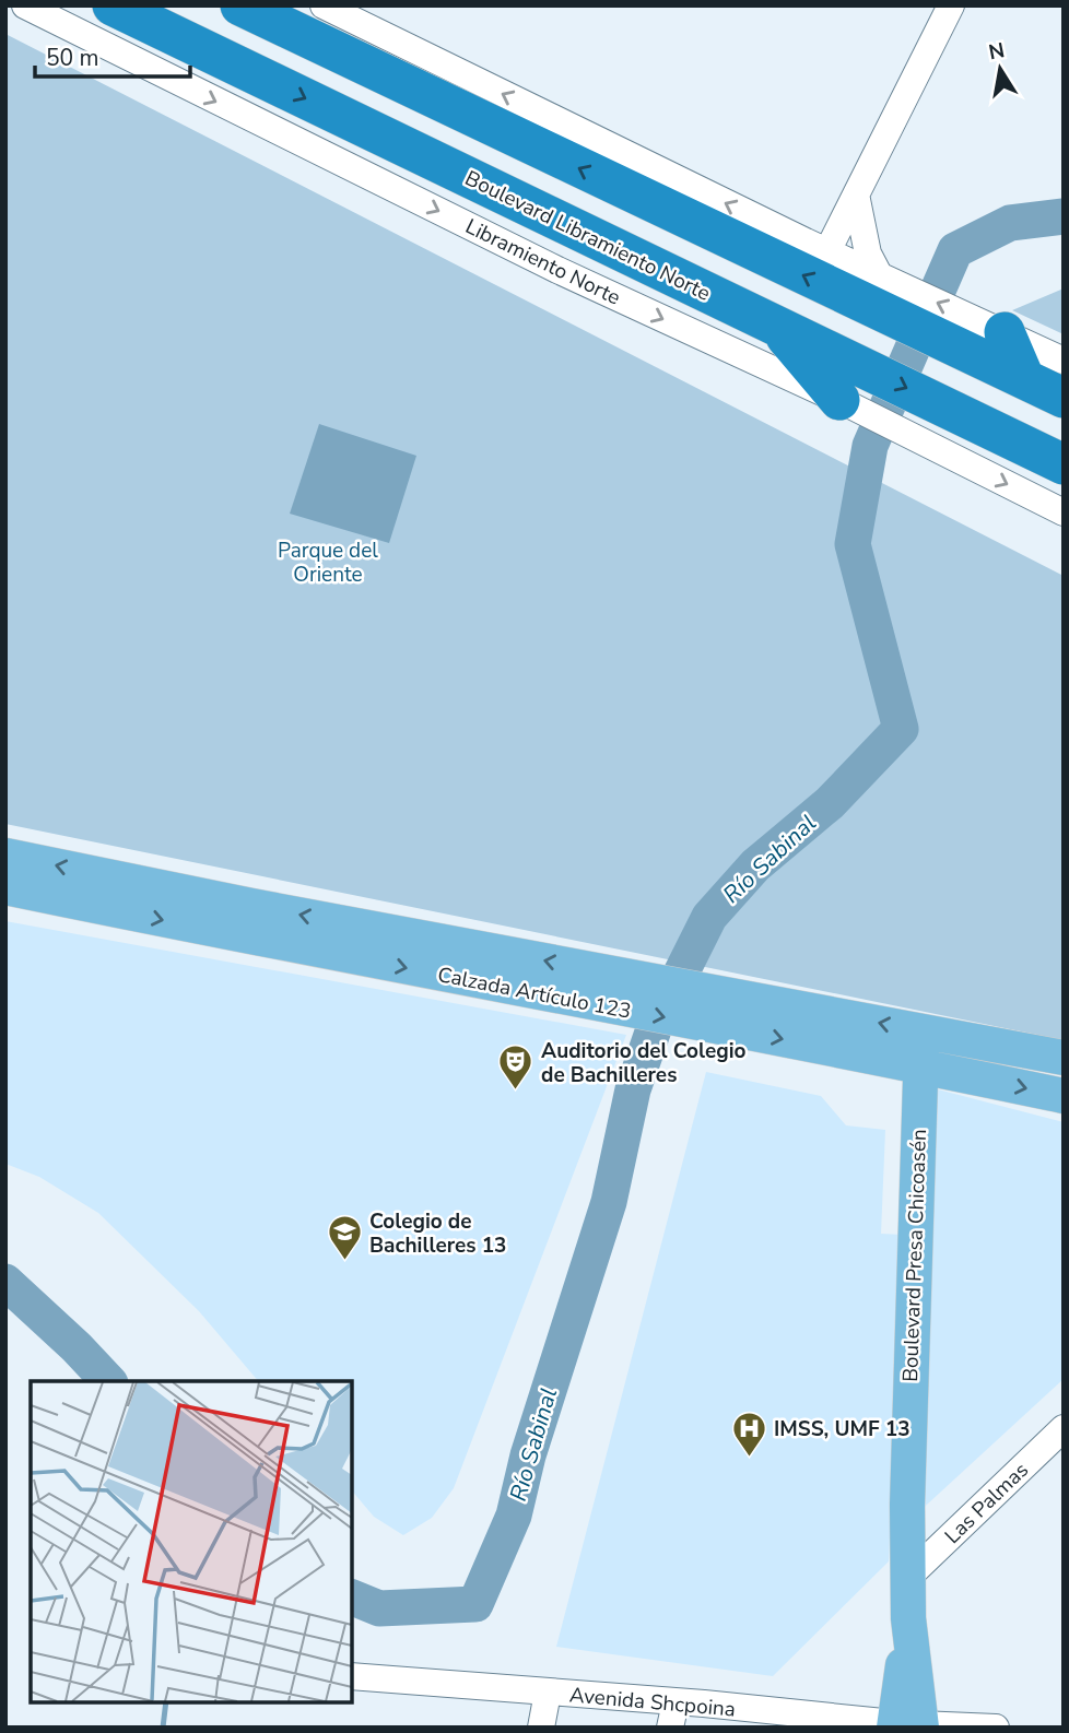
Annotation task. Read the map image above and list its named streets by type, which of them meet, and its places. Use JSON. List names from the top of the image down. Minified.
{"streets":{"highway":["Boulevard Libramiento Norte"],"main road":["Calzada Artículo 123","Boulevard Presa Chicoasén"],"street":["Libramiento Norte","Las Palmas","Avenida Shcpoina"]},"crossings":[["Calzada Artículo 123","Boulevard Presa Chicoasén"],["Boulevard Presa Chicoasén","Las Palmas"],["Boulevard Presa Chicoasén","Avenida Shcpoina"]],"water":["Río Sabinal"],"parks":["Parque del Oriente"],"places":{"theatre":["Auditorio del Colegio de Bachilleres"],"school or university":["Colegio de Bachilleres 13"],"hospital":["IMSS, UMF 13"]},"scale_bar":"50 m","north":"top"}
